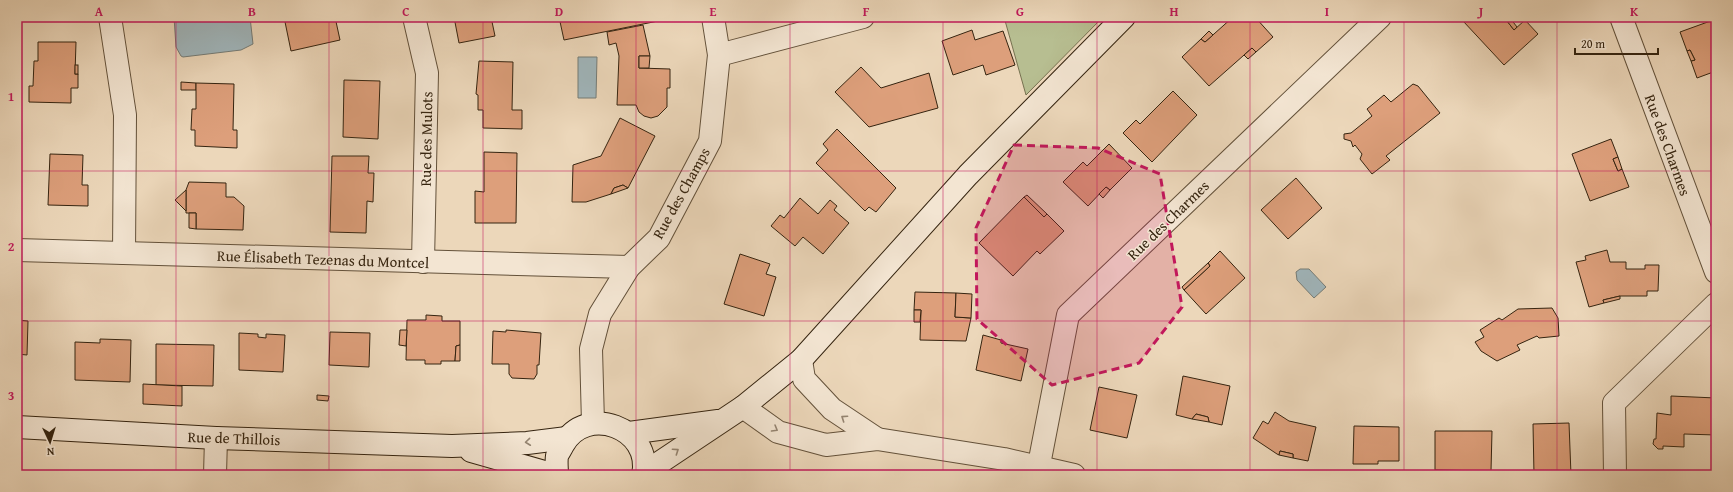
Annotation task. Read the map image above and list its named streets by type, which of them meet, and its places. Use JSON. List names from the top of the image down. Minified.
{"streets":{"street":["Rue des Mulots","Rue des Charmes","Rue des Champs","Rue Élisabeth Tezenas du Montcel","Rue de Thillois"]},"crossings":[["Rue des Mulots","Rue Élisabeth Tezenas du Montcel"],["Rue des Champs","Rue Élisabeth Tezenas du Montcel"]],"scale_bar":"20 m","north":"bottom","grid":{"columns":["A","B","C","D","E","F","G","H","I","J","K"],"rows":["1","2","3"]}}
